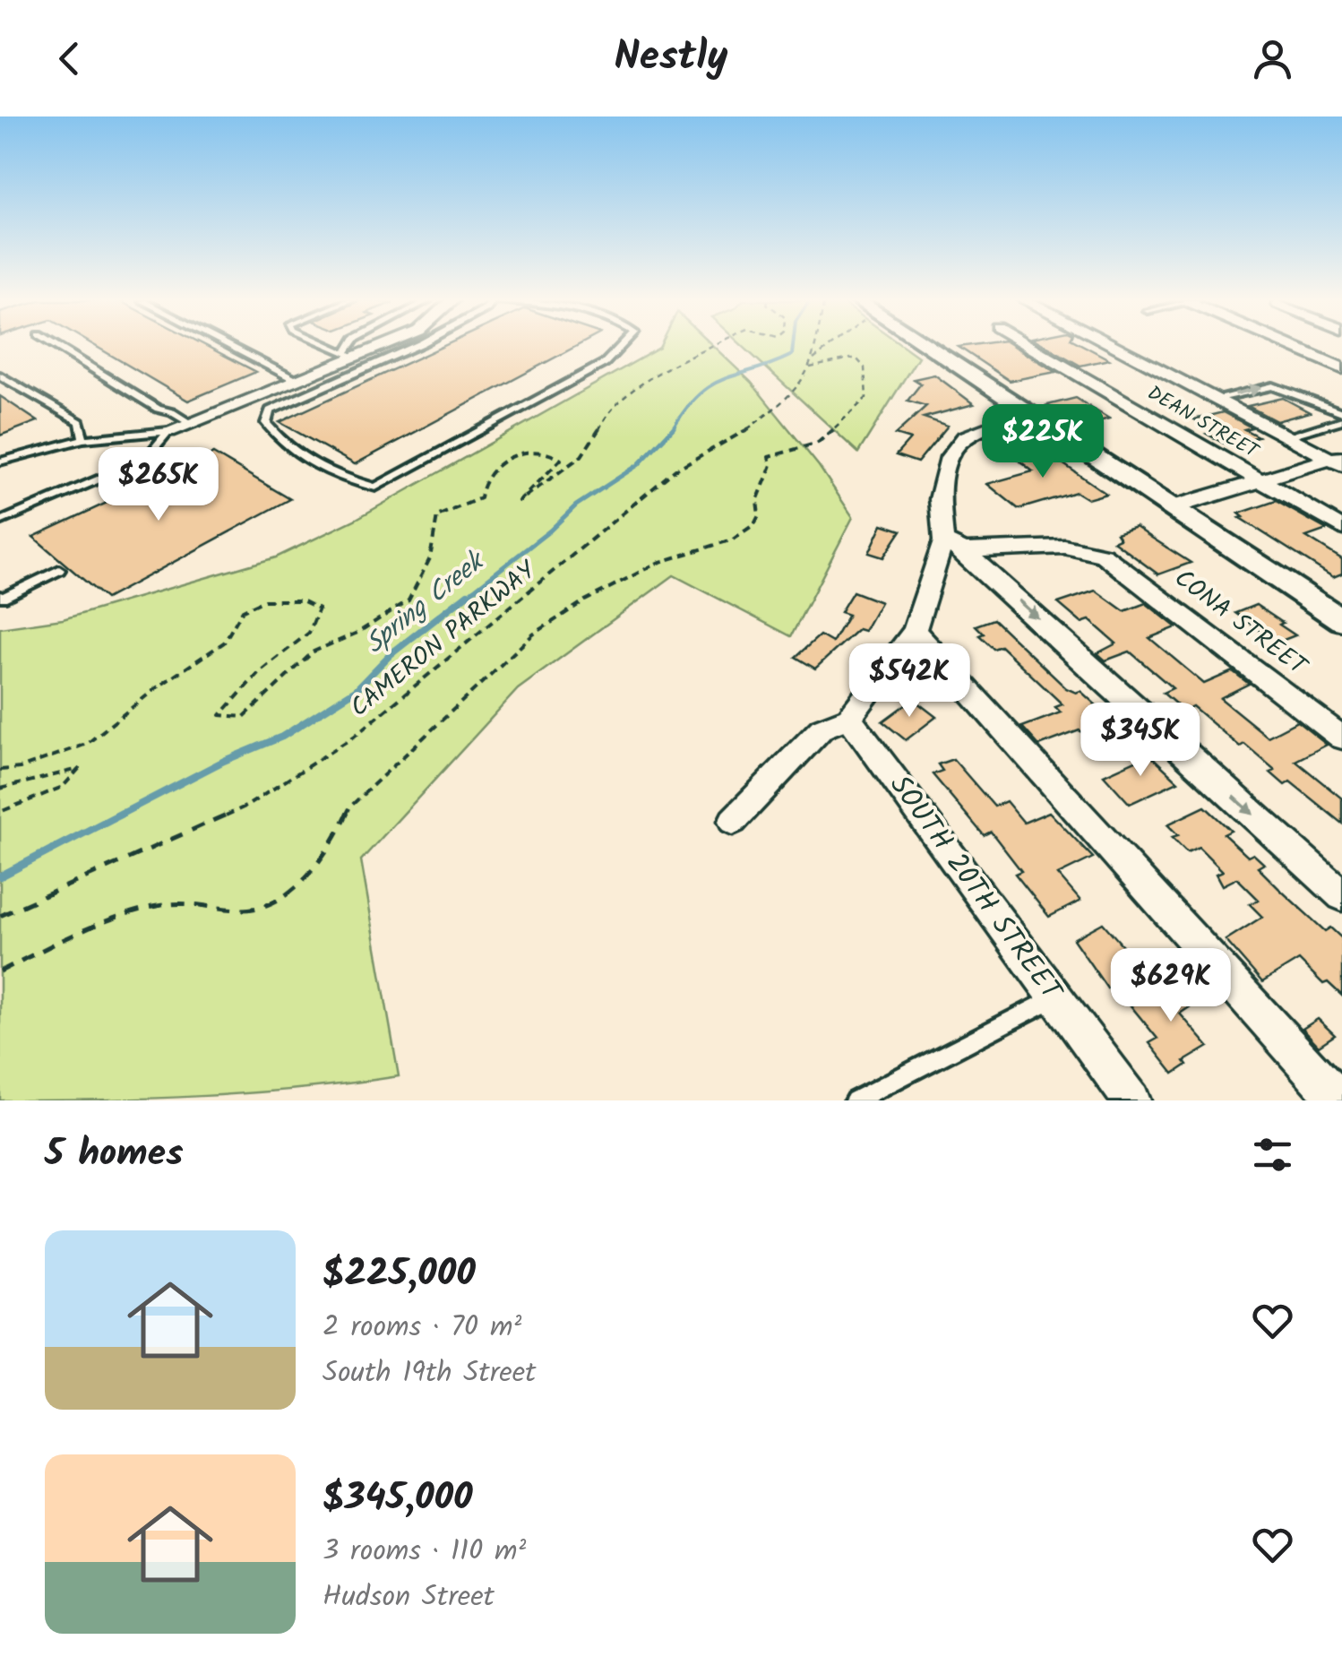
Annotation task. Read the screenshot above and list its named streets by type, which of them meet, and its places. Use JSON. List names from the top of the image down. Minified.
{"streets":{"street":["DEAN STREET","CONA STREET","SOUTH 20TH STREET"],"path":["CAMERON PARKWAY"]},"water":["Spring Creek"],"page":{"header":"Nestly","price":["$225K","$265K","$542K","$345K","$629K"],"heading":"5 homes","list":[{"name":"$225,000","note":"2 rooms · 70 m² · South 19th Street"},{"name":"$345,000","note":"3 rooms · 110 m² · Hudson Street"}]}}
